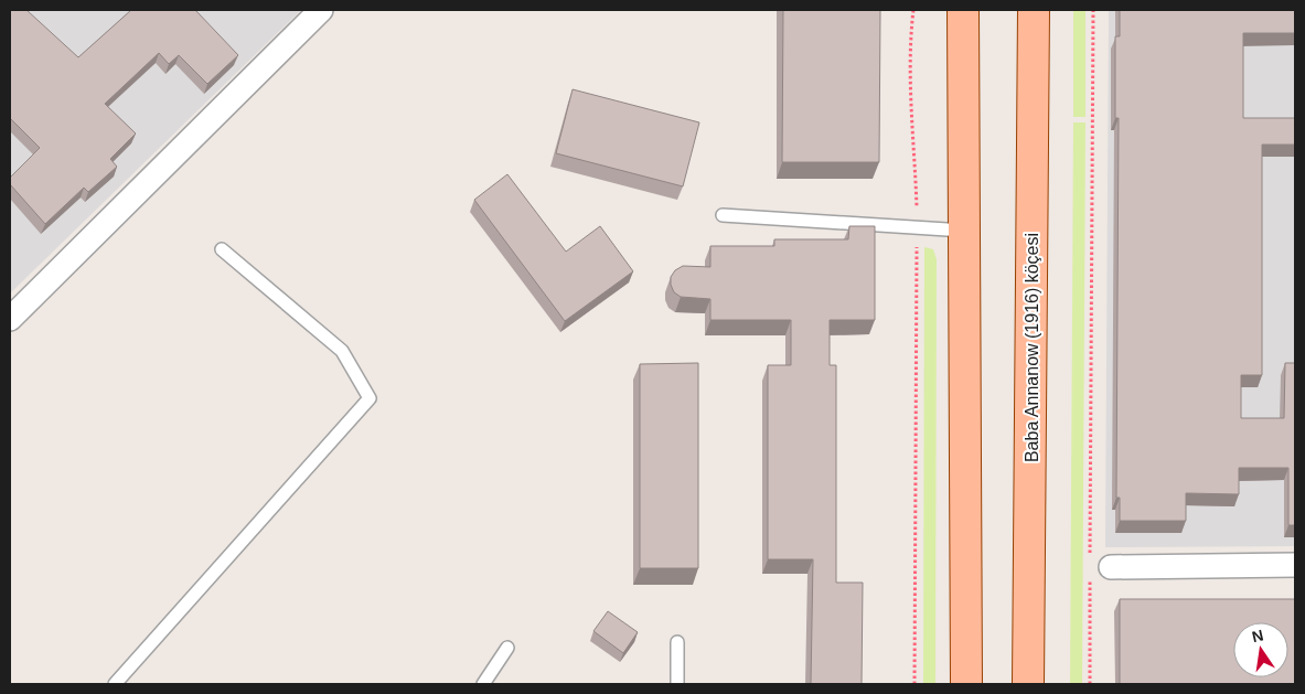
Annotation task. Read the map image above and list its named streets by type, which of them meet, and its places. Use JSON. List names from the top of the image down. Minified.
{"streets":{"main road":["Baba Annanow (1916) köçesi"]},"north":"top"}
